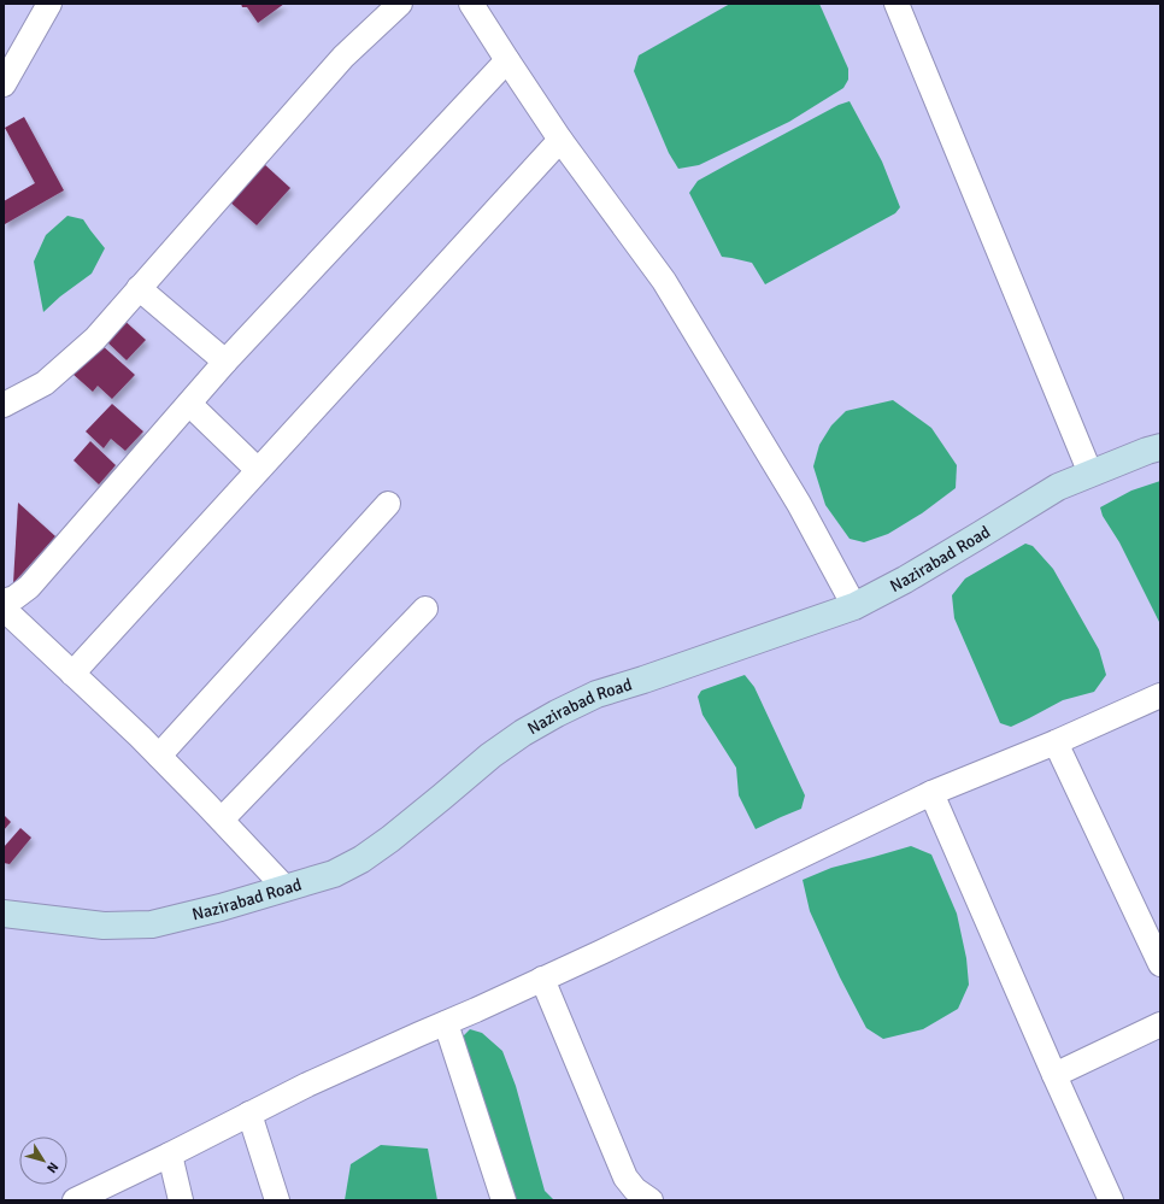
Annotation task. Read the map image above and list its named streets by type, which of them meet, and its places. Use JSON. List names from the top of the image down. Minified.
{"streets":{"main road":["Nazirabad Road"]},"north":"bottom right"}
